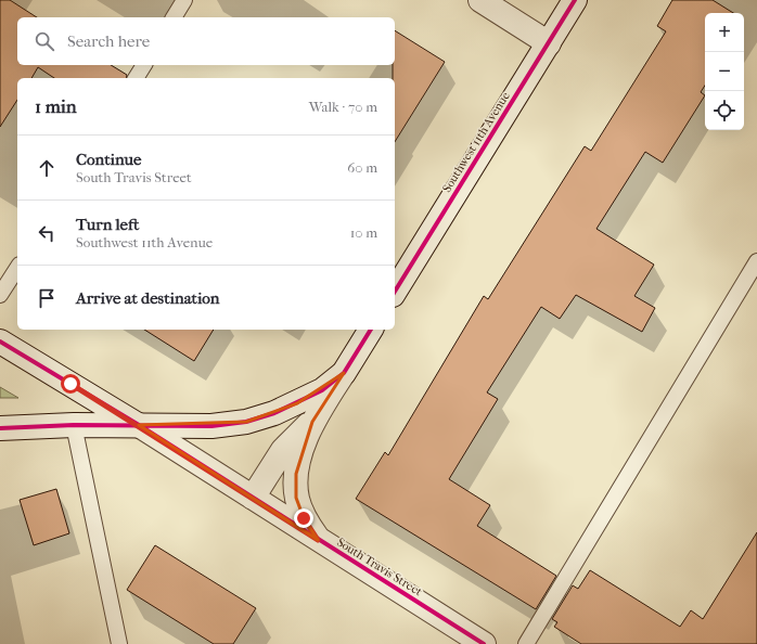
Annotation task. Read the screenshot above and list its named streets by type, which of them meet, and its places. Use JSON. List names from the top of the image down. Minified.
{"streets":{"street":["Southwest 11th Avenue","South Travis Street"]},"page":{"map_buttons":["+","−"],"search":"Search here","heading":["1 min","Walk · 70 m"],"list":[["Continue","South Travis Street","60 m"],["Turn left","Southwest 11th Avenue","10 m"],"Arrive at destination"]}}
